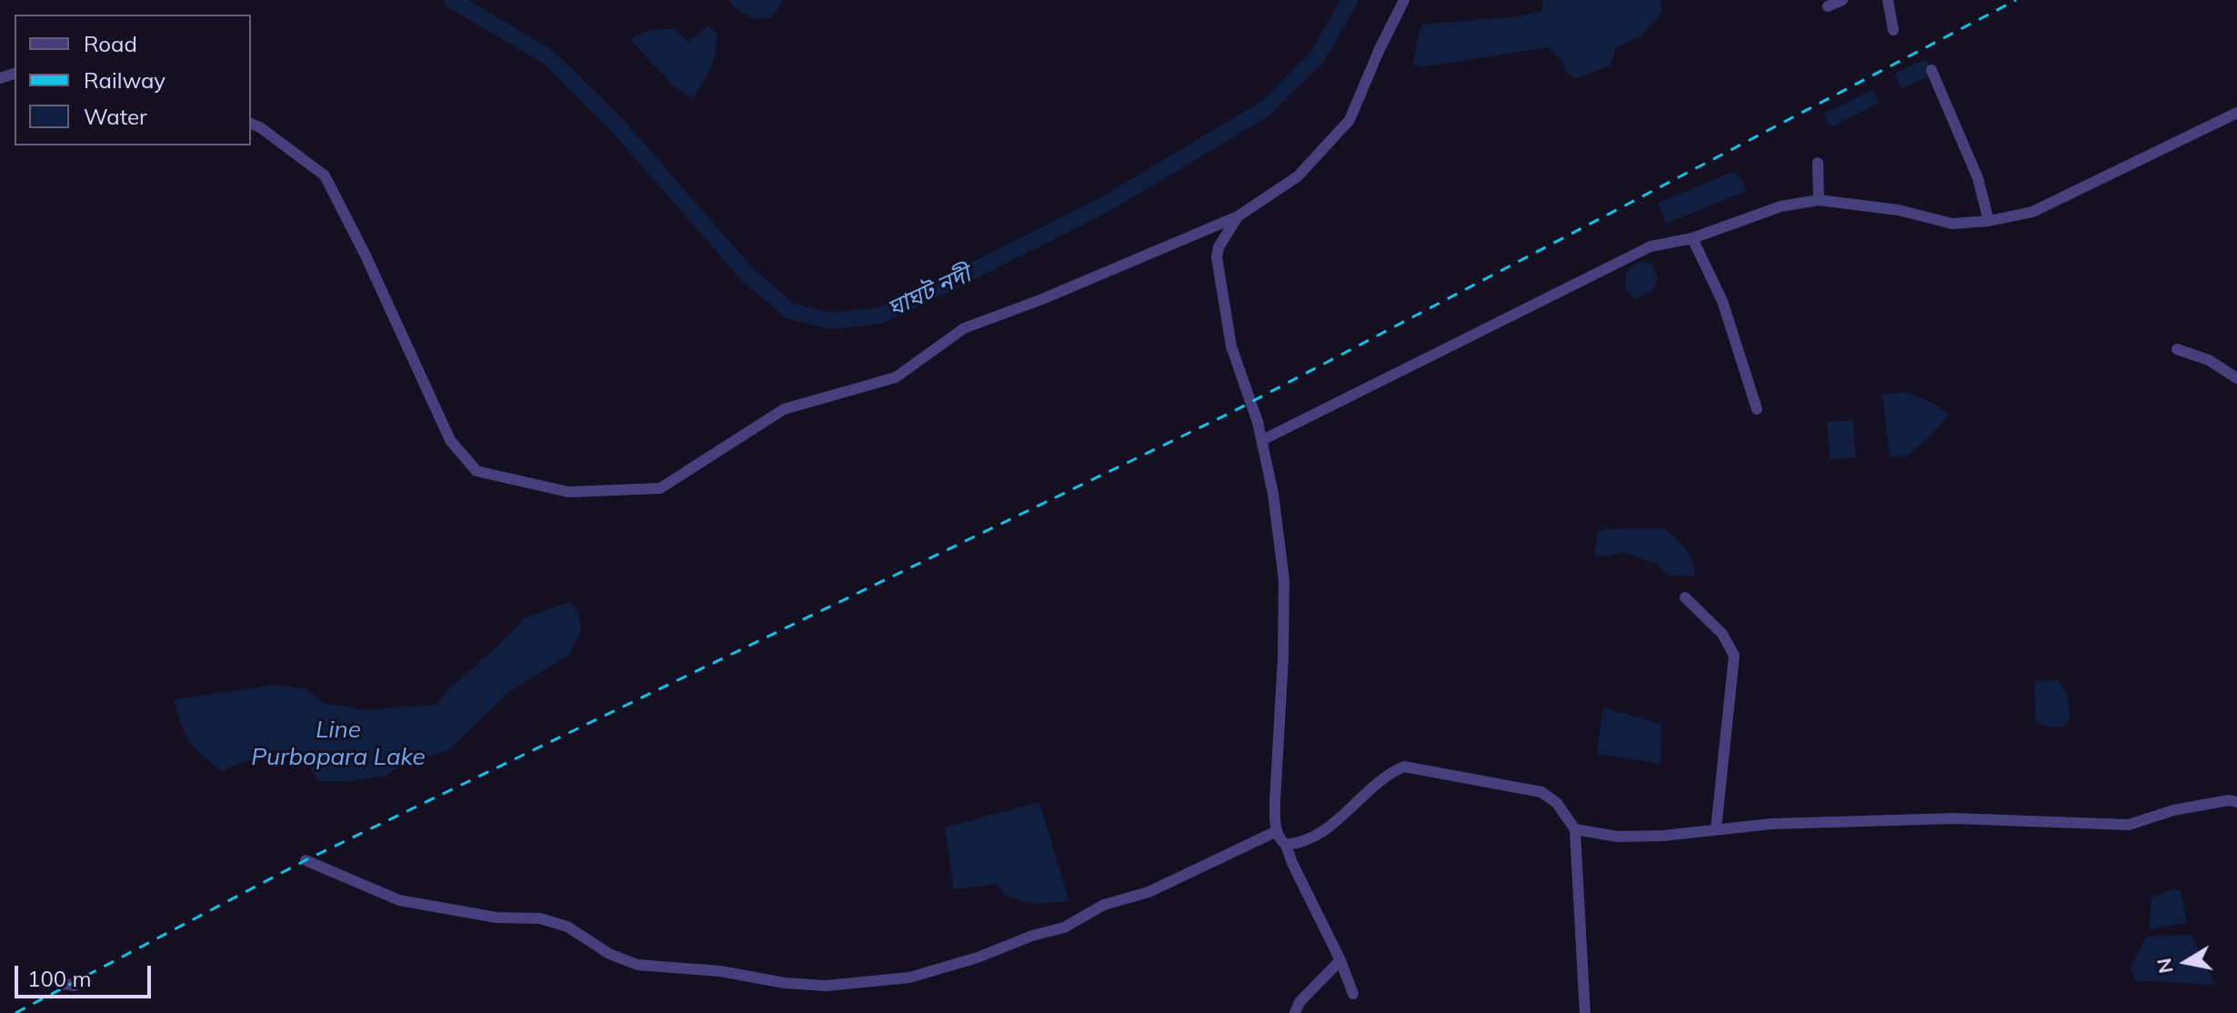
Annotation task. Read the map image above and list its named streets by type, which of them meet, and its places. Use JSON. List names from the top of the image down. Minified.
{"water":["ঘাঘট নদী","Line Purbopara Lake"],"legend":["Road","Railway","Water"],"scale_bar":"100 m","north":"left"}
